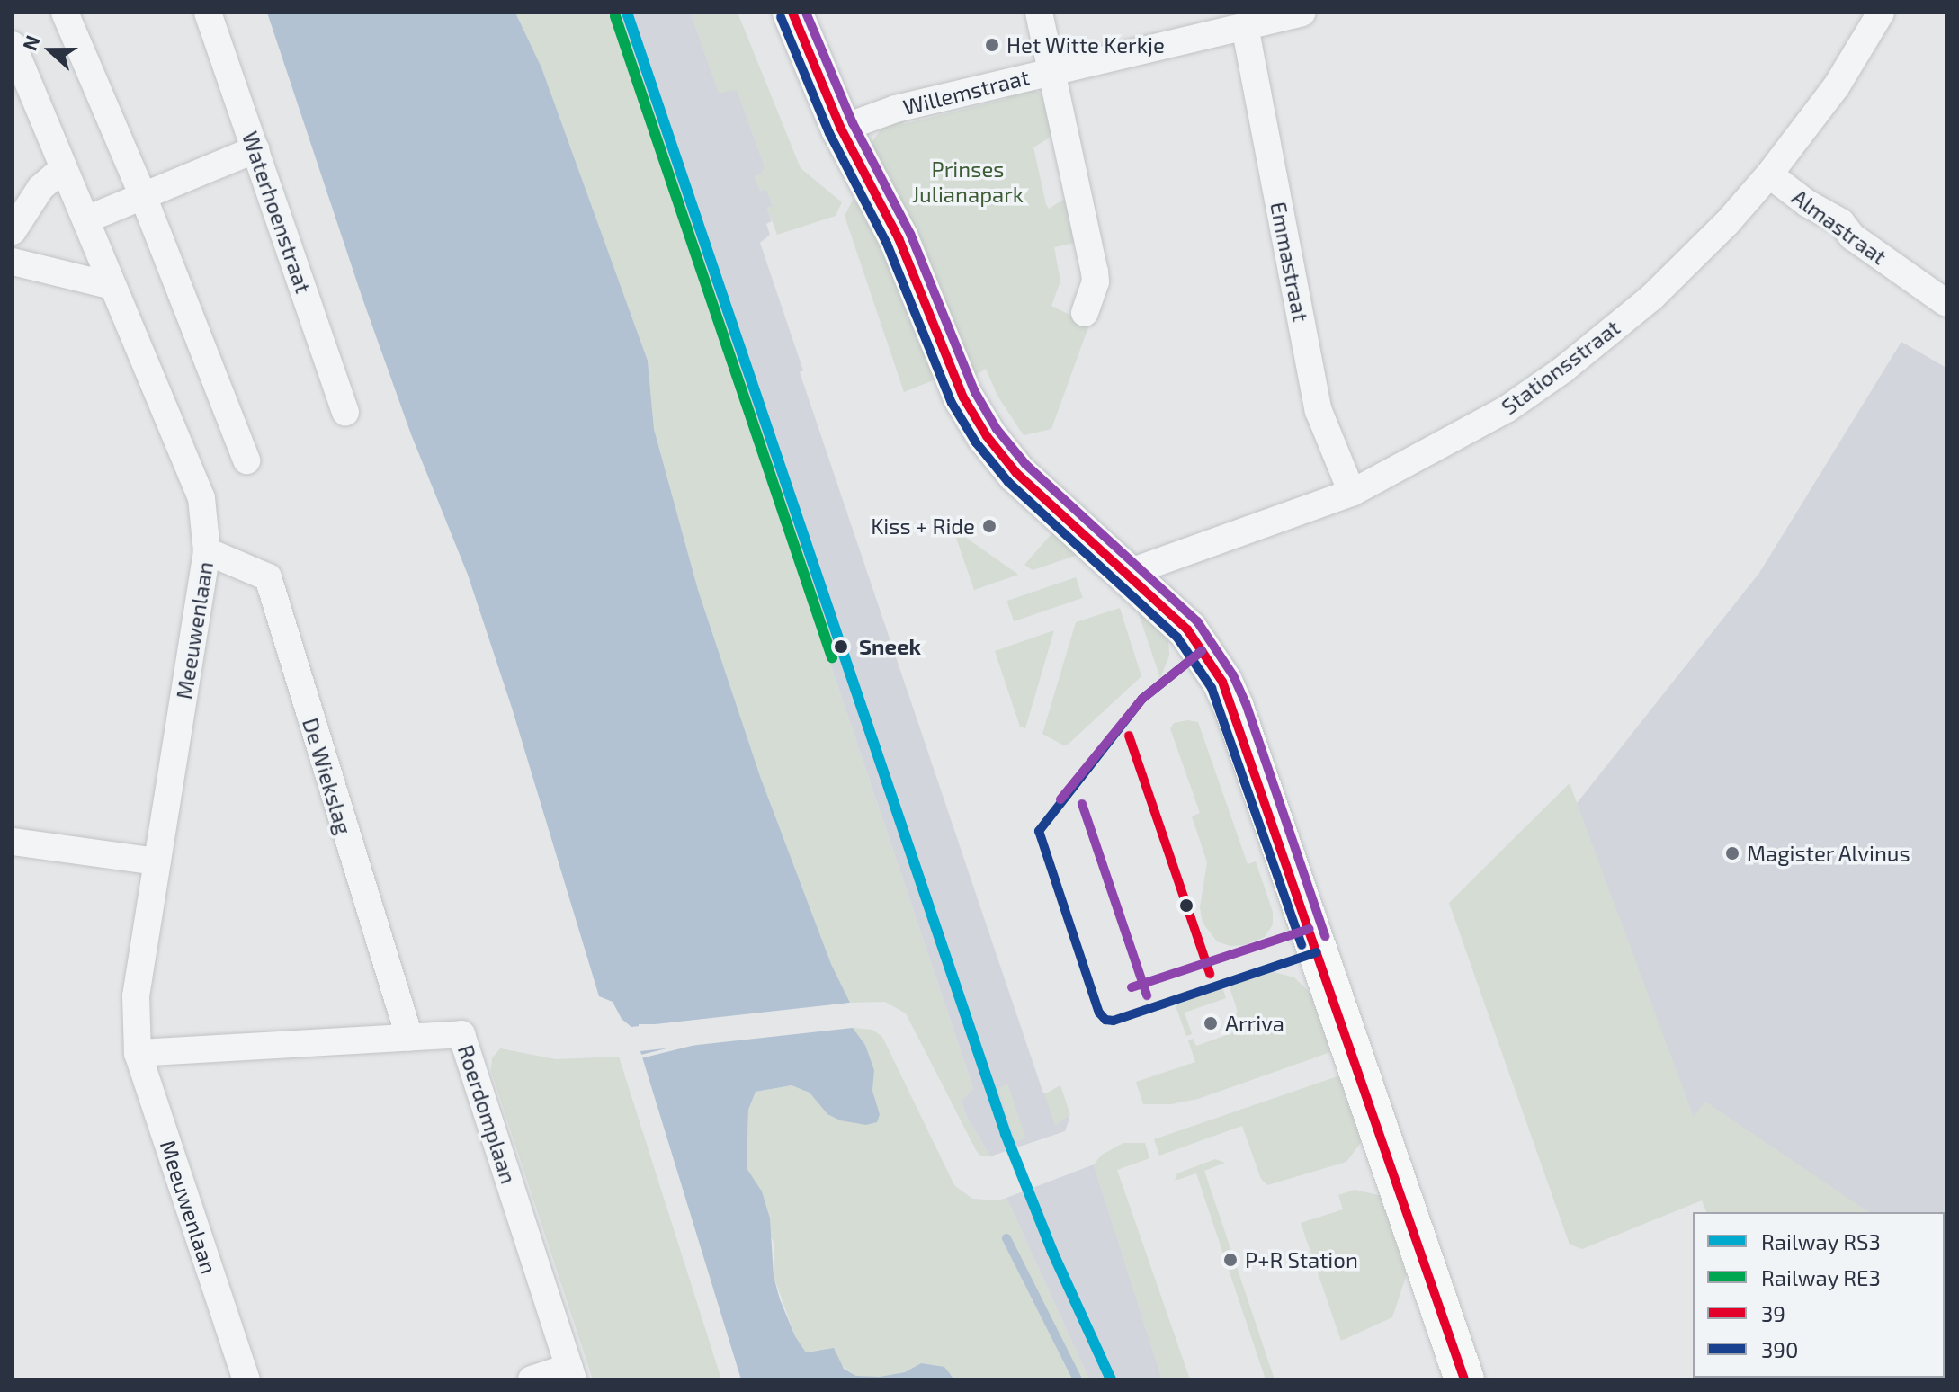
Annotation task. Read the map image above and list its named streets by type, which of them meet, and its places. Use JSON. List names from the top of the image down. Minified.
{"streets":{"street":["Willemstraat","Waterhoenstraat","Almastraat","Emmastraat","Stationsstraat","Meeuwenlaan","De Wiekslag","Roerdomplaan"]},"crossings":[["Willemstraat","Emmastraat"],["Almastraat","Stationsstraat"],["Emmastraat","Stationsstraat"],["Meeuwenlaan","De Wiekslag"],["Meeuwenlaan","Roerdomplaan"],["De Wiekslag","Roerdomplaan"]],"parks":["Prinses Julianapark"],"places":["Het Witte Kerkje","Kiss + Ride","Sneek","Magister Alvinus","Arriva","P+R Station"],"lines":["rail line RS3","transit line 39","rail line RE3","transit line 390"],"legend":["Railway RS3","Railway RE3","39","390"],"north":"left"}
